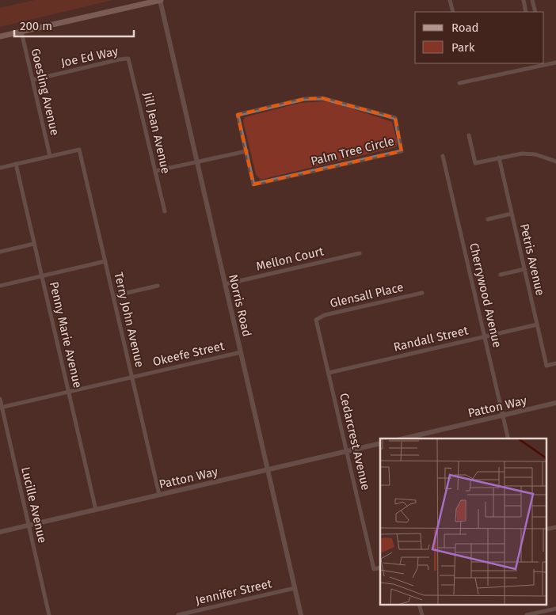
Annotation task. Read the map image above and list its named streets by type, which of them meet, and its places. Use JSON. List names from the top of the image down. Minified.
{"streets":{"street":["Joe Ed Way","Goesling Avenue","Jill Jean Avenue","Palm Tree Circle","Mellon Court","Petris Avenue","Glensall Place","Cherrywood Avenue","Norris Road","Terry John Avenue","Penny Marie Avenue","Randall Street","Okeefe Street","Patton Way","Cedarcrest Avenue","Lucille Avenue","Jennifer Street"]},"crossings":[["Joe Ed Way","Goesling Avenue"],["Joe Ed Way","Jill Jean Avenue"],["Goesling Avenue","Terry John Avenue"],["Mellon Court","Norris Road"],["Petris Avenue","Randall Street"],["Glensall Place","Cedarcrest Avenue"],["Cherrywood Avenue","Randall Street"],["Cherrywood Avenue","Patton Way"],["Norris Road","Okeefe Street"],["Norris Road","Patton Way"],["Norris Road","Jennifer Street"],["Terry John Avenue","Okeefe Street"],["Terry John Avenue","Patton Way"],["Penny Marie Avenue","Okeefe Street"],["Penny Marie Avenue","Patton Way"],["Randall Street","Cedarcrest Avenue"],["Okeefe Street","Lucille Avenue"],["Patton Way","Cedarcrest Avenue"],["Patton Way","Lucille Avenue"]],"legend":["Road","Park"],"scale_bar":"200 m"}
